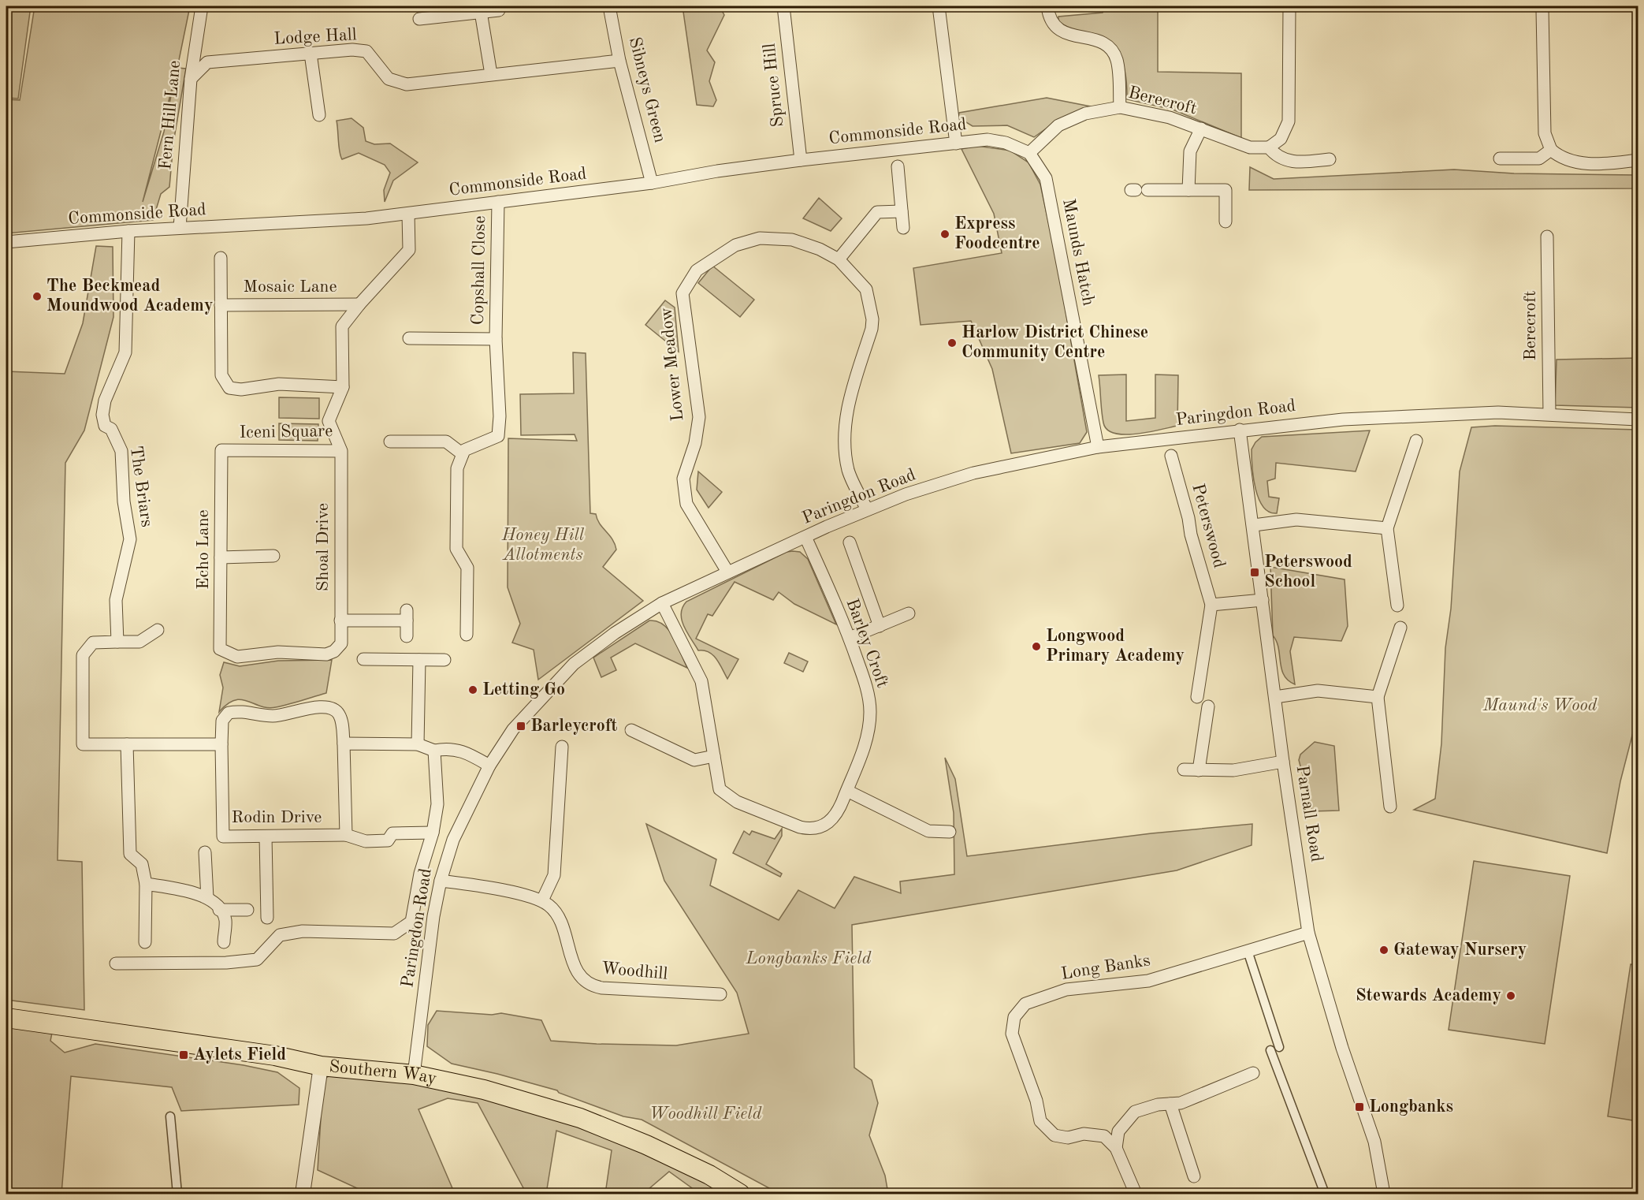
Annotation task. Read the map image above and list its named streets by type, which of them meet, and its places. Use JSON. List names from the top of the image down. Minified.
{"streets":{"main road":["Southern Way"],"street":["Lodge Hall","Spruce Hill","Sibneys Green","Berecroft","Fern Hill Lane","Commonside Road","Maunds Hatch","Copshall Close","Mosaic Lane","Lower Meadow","Paringdon Road","Iceni Square","The Briars","Peterswood","Shoal Drive","Echo Lane","Barley Croft","Parnall Road","Rodin Drive","Long Banks","Woodhill"]},"crossings":[["Lodge Hall","Sibneys Green"],["Lodge Hall","Fern Hill Lane"],["Spruce Hill","Commonside Road"],["Sibneys Green","Commonside Road"],["Berecroft","Commonside Road"],["Berecroft","Maunds Hatch"],["Berecroft","Paringdon Road"],["Fern Hill Lane","Commonside Road"],["Commonside Road","Maunds Hatch"],["Commonside Road","Copshall Close"],["Commonside Road","The Briars"],["Maunds Hatch","Paringdon Road"],["Lower Meadow","Paringdon Road"],["Paringdon Road","Barley Croft"],["Paringdon Road","Parnall Road"],["Paringdon Road","Southern Way"],["Iceni Square","Shoal Drive"],["Iceni Square","Echo Lane"],["Shoal Drive","Echo Lane"],["Parnall Road","Long Banks"]],"parks":["Honey Hill Allotments","Maund's Wood","Longbanks Field","Woodhill Field"],"places":{"other":["Express Foodcentre","The Beckmead Moundwood Academy","Harlow District Chinese Community Centre","Longwood Primary Academy","Letting Go","Gateway Nursery","Stewards Academy"],"transit":["Peterswood School","Barleycroft","Aylets Field","Longbanks"]}}
